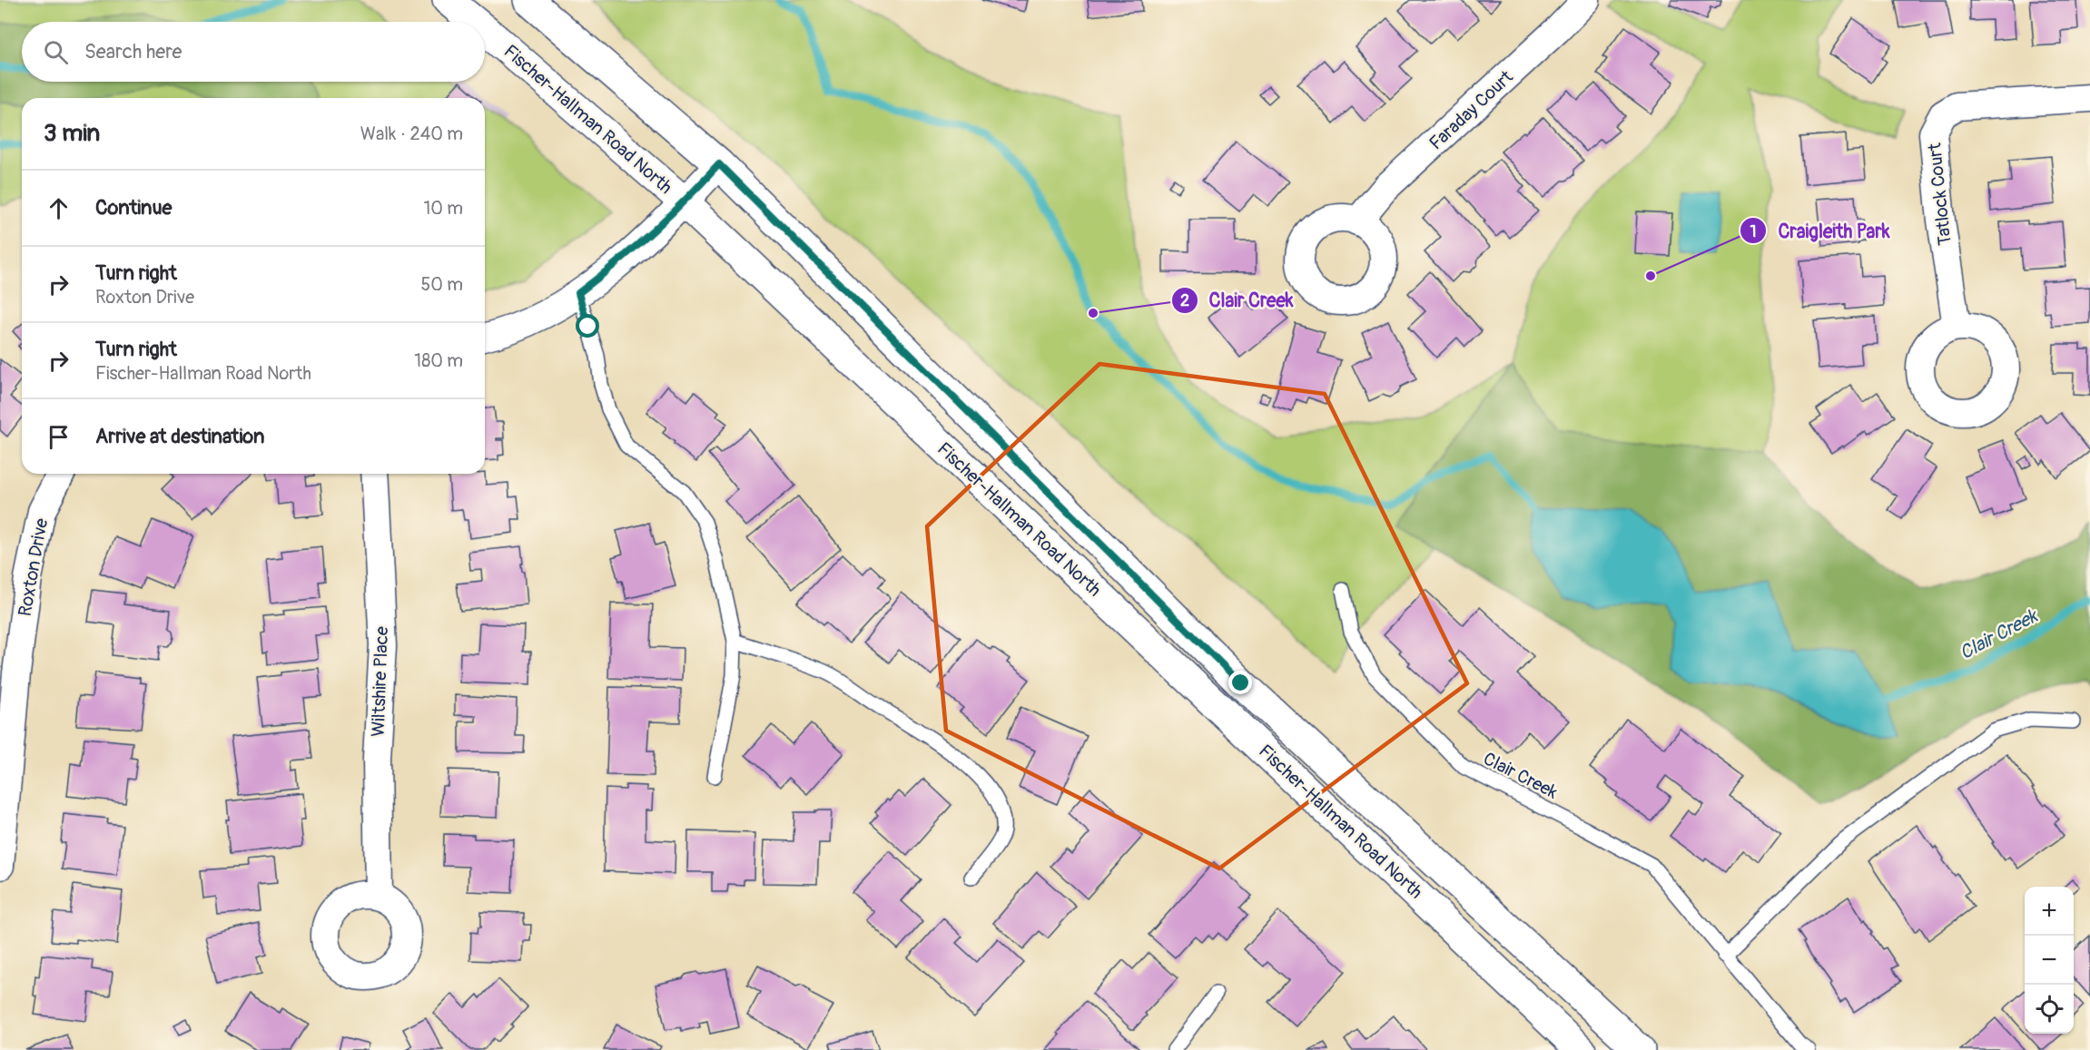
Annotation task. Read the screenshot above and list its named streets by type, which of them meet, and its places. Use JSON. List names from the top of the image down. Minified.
{"streets":{"main road":["Fischer-Hallman Road North"],"street":["Faraday Court","Tatlock Court","Roxton Drive","Wiltshire Place"],"lane":["Clair Creek"]},"water":["Clair Creek"],"places":["Craigleith Park","Clair Creek"],"page":{"search":"Search here","heading":["3 min","Walk · 240 m"],"list":[["Continue","10 m"],["Turn right","Roxton Drive","50 m"],["Turn right","Fischer-Hallman Road North","180 m"],"Arrive at destination"],"map_buttons":["+","−"]}}
